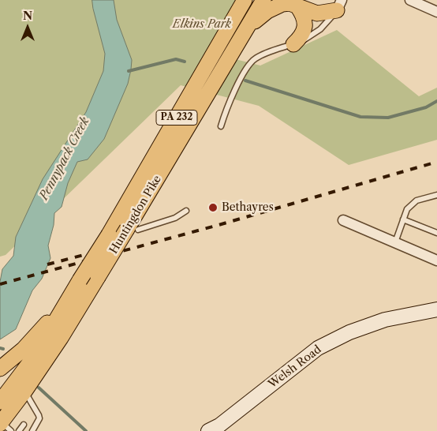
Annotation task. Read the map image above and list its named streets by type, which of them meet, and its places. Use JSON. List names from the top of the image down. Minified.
{"streets":{"main road":["PA 232","Huntingdon Pike","Welsh Road"]},"water":["Pennypack Creek"],"parks":["Elkins Park"],"places":["Bethayres"],"north":"top"}
